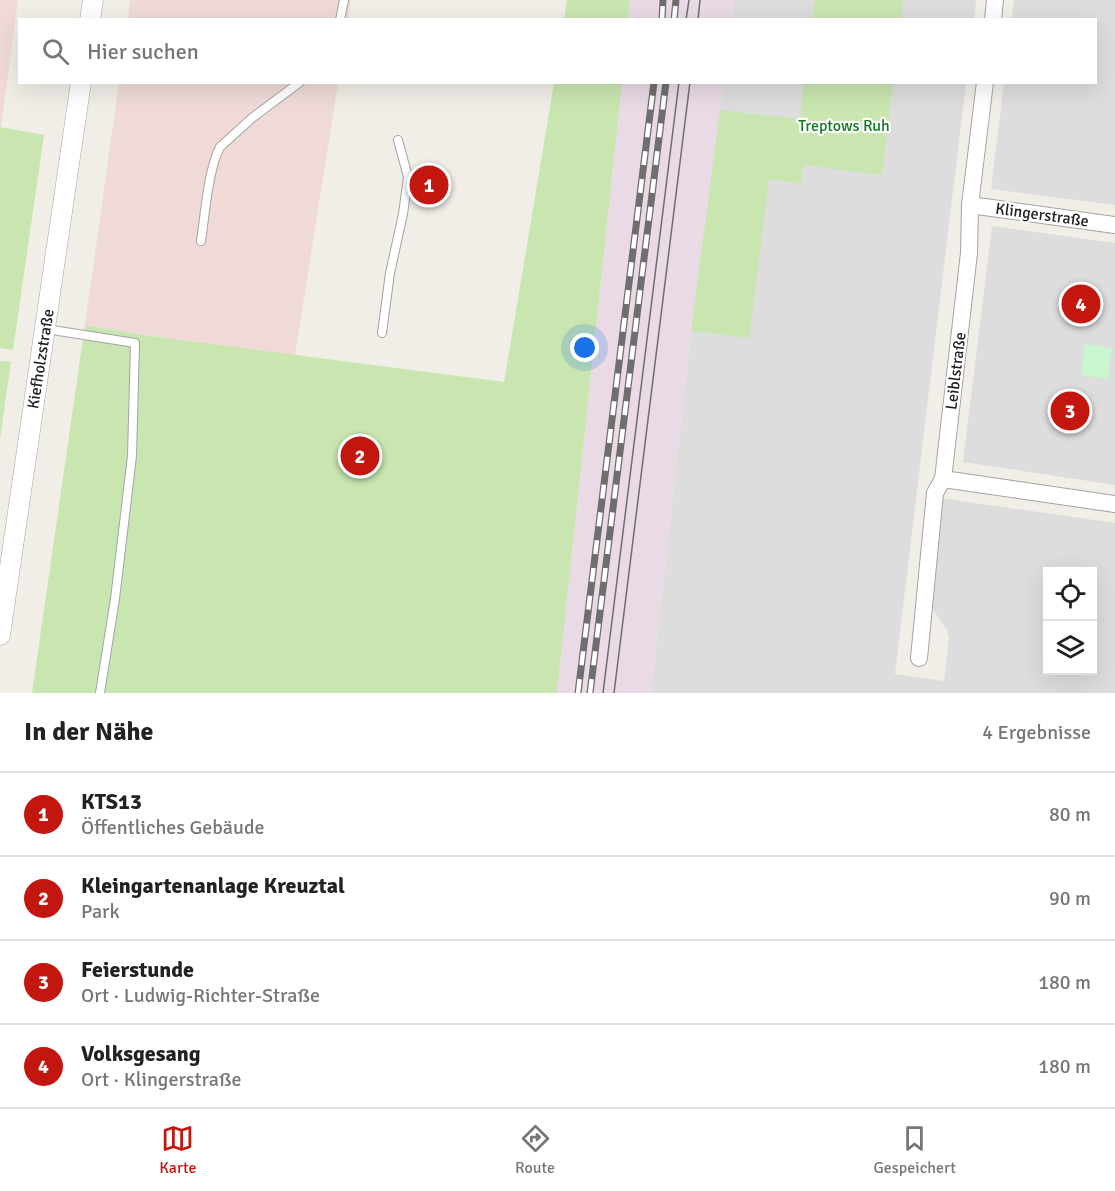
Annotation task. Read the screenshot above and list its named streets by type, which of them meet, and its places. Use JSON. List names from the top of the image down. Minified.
{"streets":{"street":["Klingerstraße","Kiefholzstraße","Leiblstraße"]},"crossings":[["Klingerstraße","Leiblstraße"]],"parks":["Treptows Ruh"],"page":{"search":"Hier suchen","pins":["1","4","3","2"],"heading":["In der Nähe","4 Ergebnisse"],"list":[{"mark":"1","name":"KTS13","note":"Öffentliches Gebäude","value":"80 m"},{"mark":"2","name":"Kleingartenanlage Kreuztal","note":"Park","value":"90 m"},{"mark":"3","name":"Feierstunde","note":"Ort · Ludwig-Richter-Straße","value":"180 m"},{"mark":"4","name":"Volksgesang","note":"Ort · Klingerstraße","value":"180 m"}],"nav":["Karte","Route","Gespeichert"]}}
